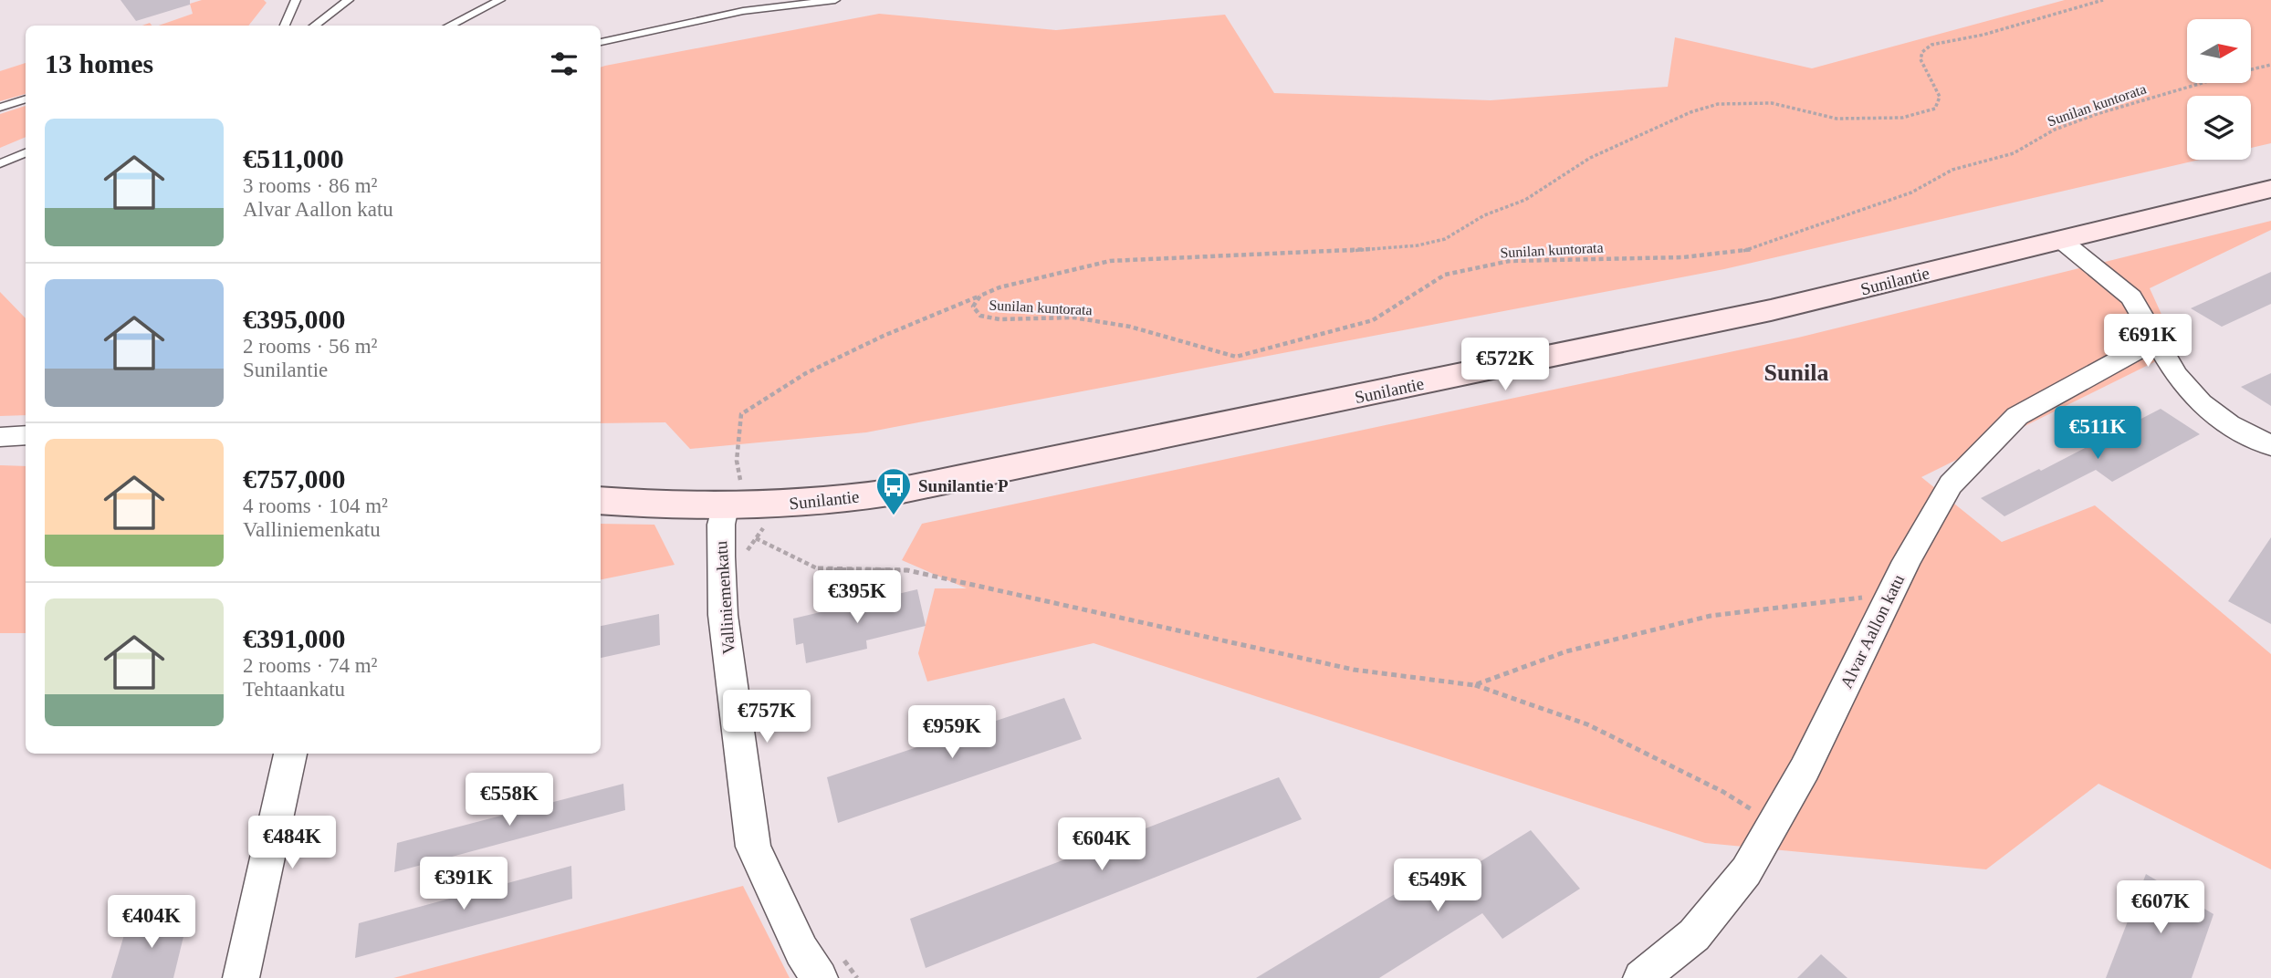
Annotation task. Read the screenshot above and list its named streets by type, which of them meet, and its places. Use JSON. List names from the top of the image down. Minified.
{"streets":{"street":["Sunilantie","Valliniemenkatu","Alvar Aallon katu"],"path":["Sunilan kuntorata"]},"crossings":[["Sunilantie","Valliniemenkatu"]],"districts":["Sunila"],"places":{"bus stop":["Sunilantie P"]},"north":"right","page":{"heading":"13 homes","list":[{"name":"€511,000","note":"3 rooms · 86 m² · Alvar Aallon katu"},{"name":"€395,000","note":"2 rooms · 56 m² · Sunilantie"},{"name":"€757,000","note":"4 rooms · 104 m² · Valliniemenkatu"},{"name":"€391,000","note":"2 rooms · 74 m² · Tehtaankatu"}],"price":["€691K","€572K","€511K","€395K","€757K","€959K","€558K","€484K","€604K","€391K","€549K","€607K","€404K"]}}
